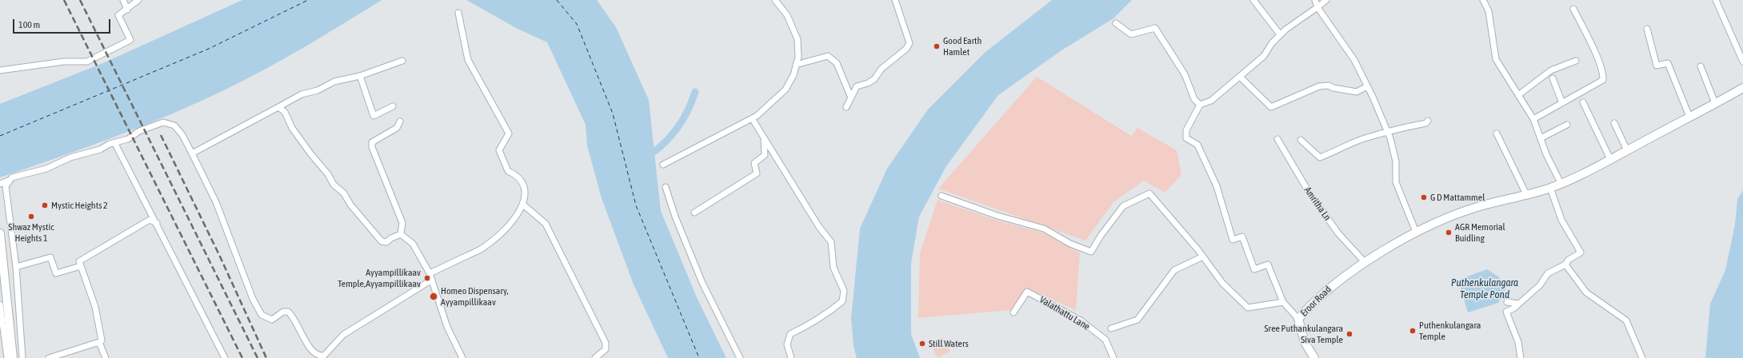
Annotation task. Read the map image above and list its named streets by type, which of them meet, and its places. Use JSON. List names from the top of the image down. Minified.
{"streets":{"main road":["Eroor Road"],"street":["Amritha Ln","Valathattu Lane"]},"crossings":[["Amritha Ln","Eroor Road"]],"water":["Puthenkulangara Temple Pond"],"places":["Good Earth Hamlet","G D Mattammel","Mystic Heights 2","Shwaz Mystic Heights 1","AGR Memorial Buidling","Ayyampillikaav Temple,Ayyampillikaav","Homeo Dispensary, Ayyampillikaav","Puthenkulangara Temple","Sree Puthankulangara Siva Temple","Still Waters"],"scale_bar":"100 m"}
